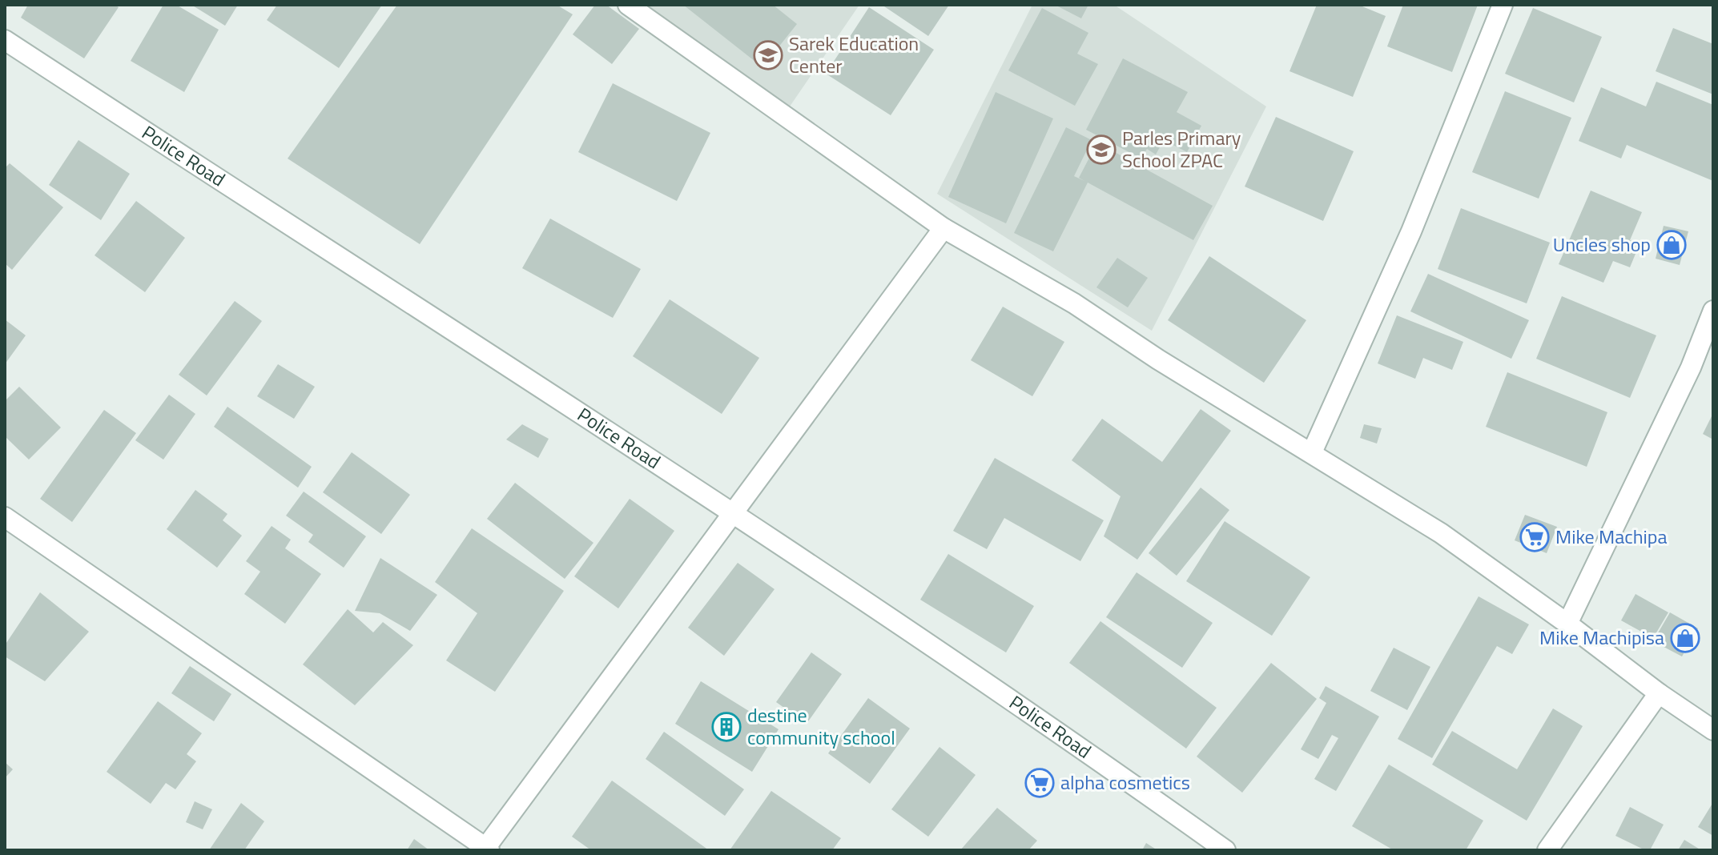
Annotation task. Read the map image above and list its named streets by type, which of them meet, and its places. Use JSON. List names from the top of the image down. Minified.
{"streets":{"street":["Police Road"]},"places":{"school or university":["Sarek Education Center","Parles Primary School ZPAC"],"shop":["Uncles shop","Mike Machipisa"],"supermarket":["Mike Machipa","alpha cosmetics"],"building":["destine community school"]}}
